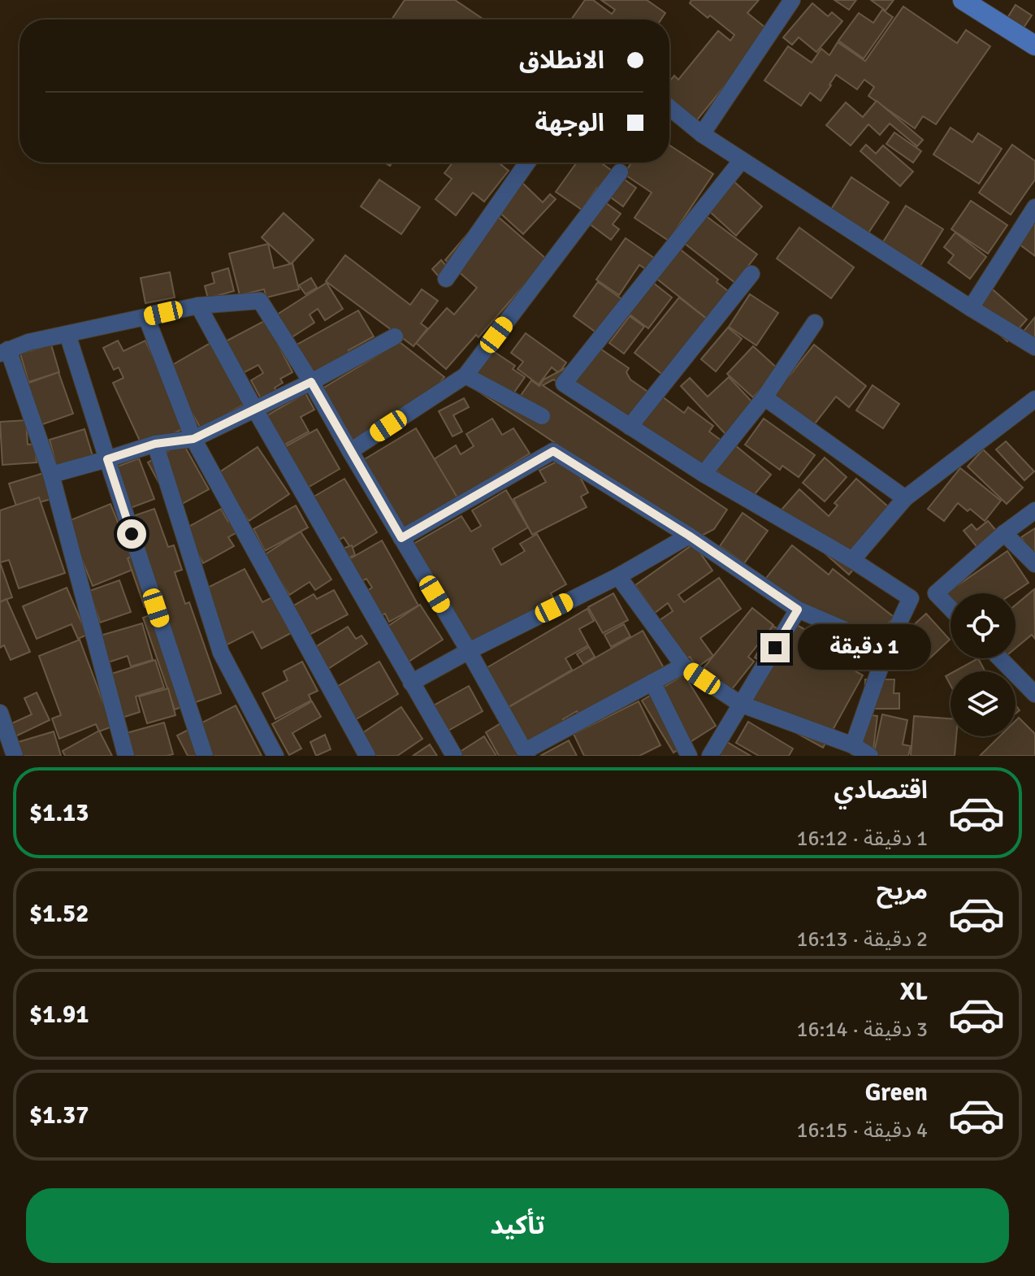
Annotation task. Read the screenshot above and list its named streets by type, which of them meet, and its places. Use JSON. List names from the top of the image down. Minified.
{"page":{"banner":["الانطلاق","الوجهة"],"bubble":"1 دقيقة","list":[{"name":"اقتصادي","note":"1 دقيقة · 16:12","value":"$1.13"},{"name":"مريح","note":"2 دقيقة · 16:13","value":"$1.52"},{"name":"XL","note":"3 دقيقة · 16:14","value":"$1.91"},{"name":"Green","note":"4 دقيقة · 16:15","value":"$1.37"}],"buttons":"تأكيد"}}
